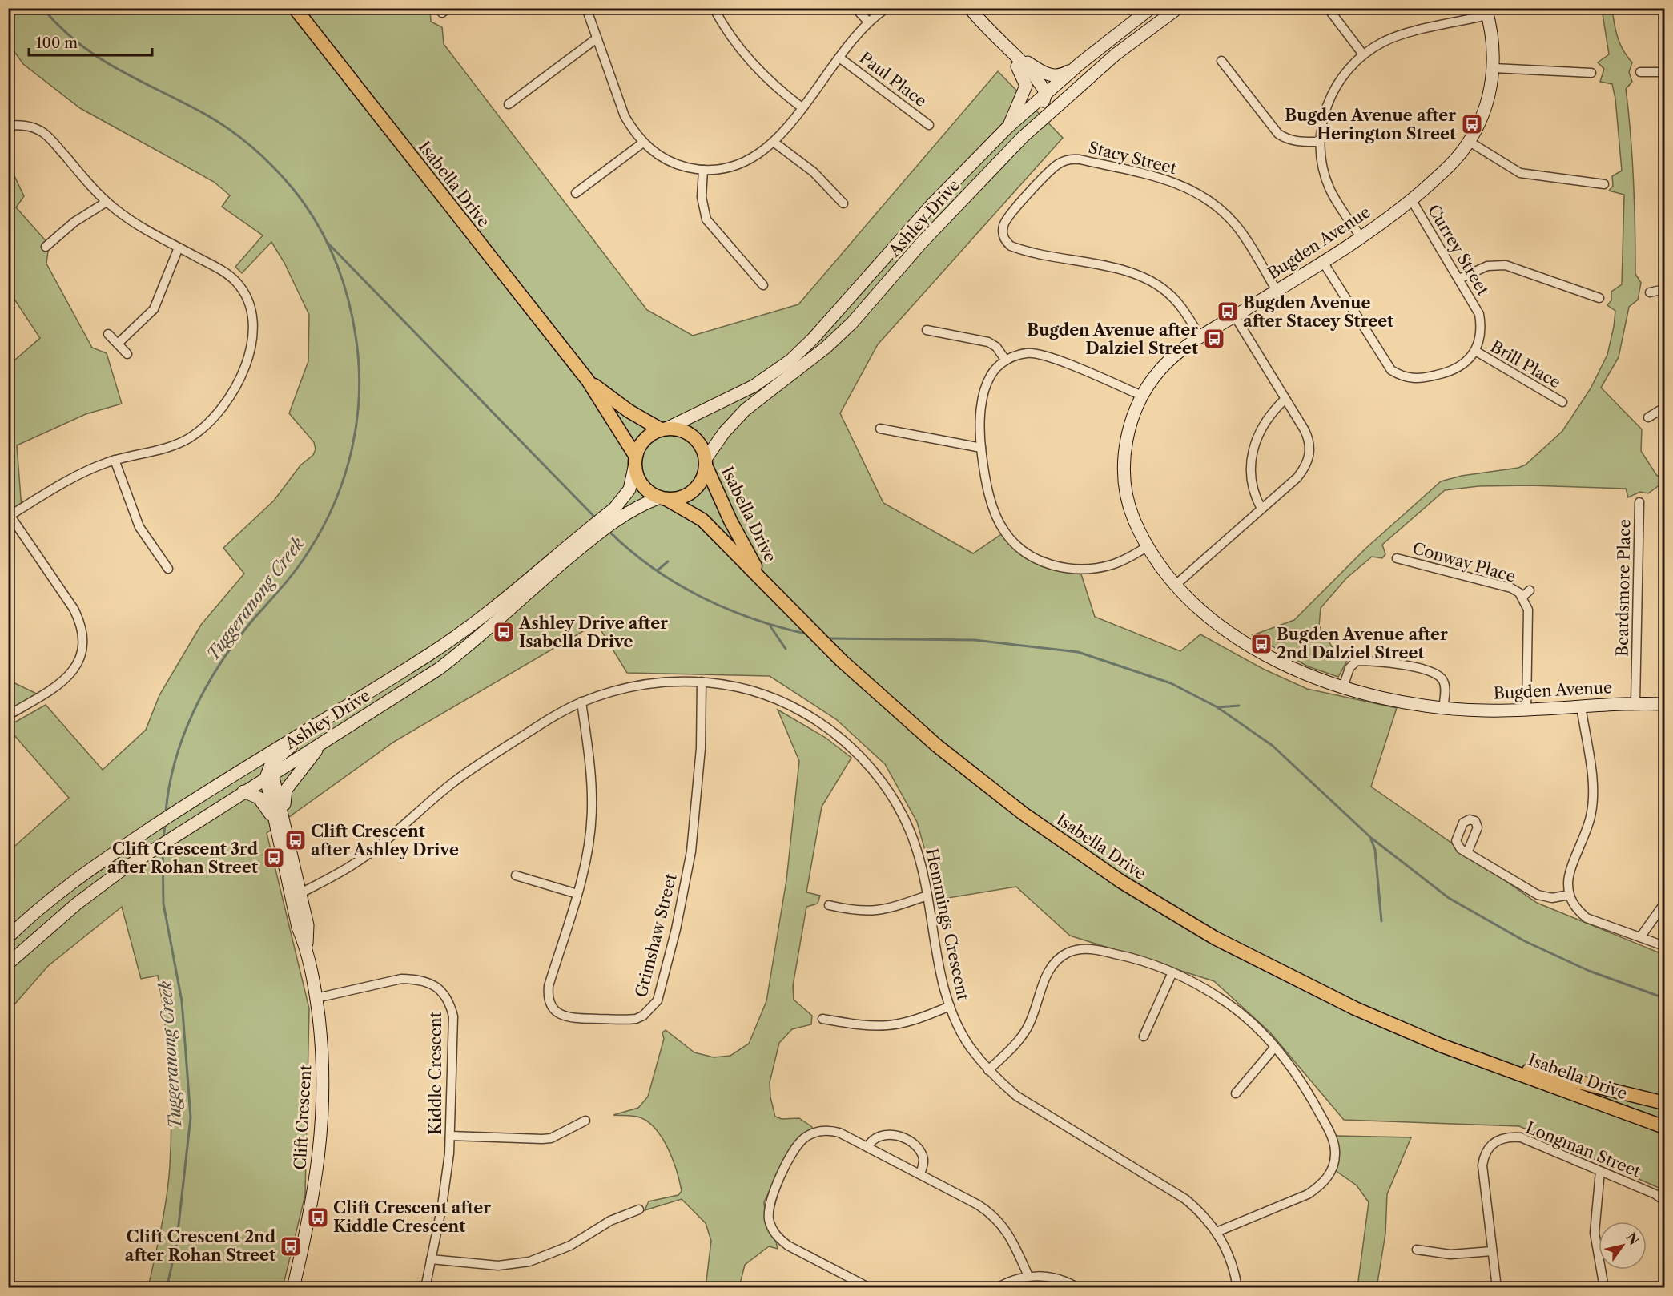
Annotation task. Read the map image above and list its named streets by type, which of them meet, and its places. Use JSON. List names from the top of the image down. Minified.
{"streets":{"main road":["Isabella Drive","Ashley Drive","Bugden Avenue","Clift Crescent"],"street":["Paul Place","Stacy Street","Currey Street","Brill Place","Conway Place","Beardsmore Place","Hemmings Crescent","Grimshaw Street","Kiddle Crescent","Longman Street"]},"crossings":[["Stacy Street","Bugden Avenue"],["Isabella Drive","Ashley Drive"],["Ashley Drive","Clift Crescent"],["Bugden Avenue","Currey Street"],["Bugden Avenue","Conway Place"],["Bugden Avenue","Beardsmore Place"],["Currey Street","Brill Place"],["Hemmings Crescent","Grimshaw Street"],["Hemmings Crescent","Clift Crescent"],["Kiddle Crescent","Clift Crescent"]],"water":["Tuggeranong Creek"],"places":{"bus stop":["Bugden Avenue after Herington Street","Bugden Avenue after Stacey Street","Bugden Avenue after Dalziel Street","Ashley Drive after Isabella Drive","Bugden Avenue after 2nd Dalziel Street","Clift Crescent after Ashley Drive","Clift Crescent 3rd after Rohan Street","Clift Crescent after Kiddle Crescent","Clift Crescent 2nd after Rohan Street"]},"scale_bar":"100 m","north":"top right"}
